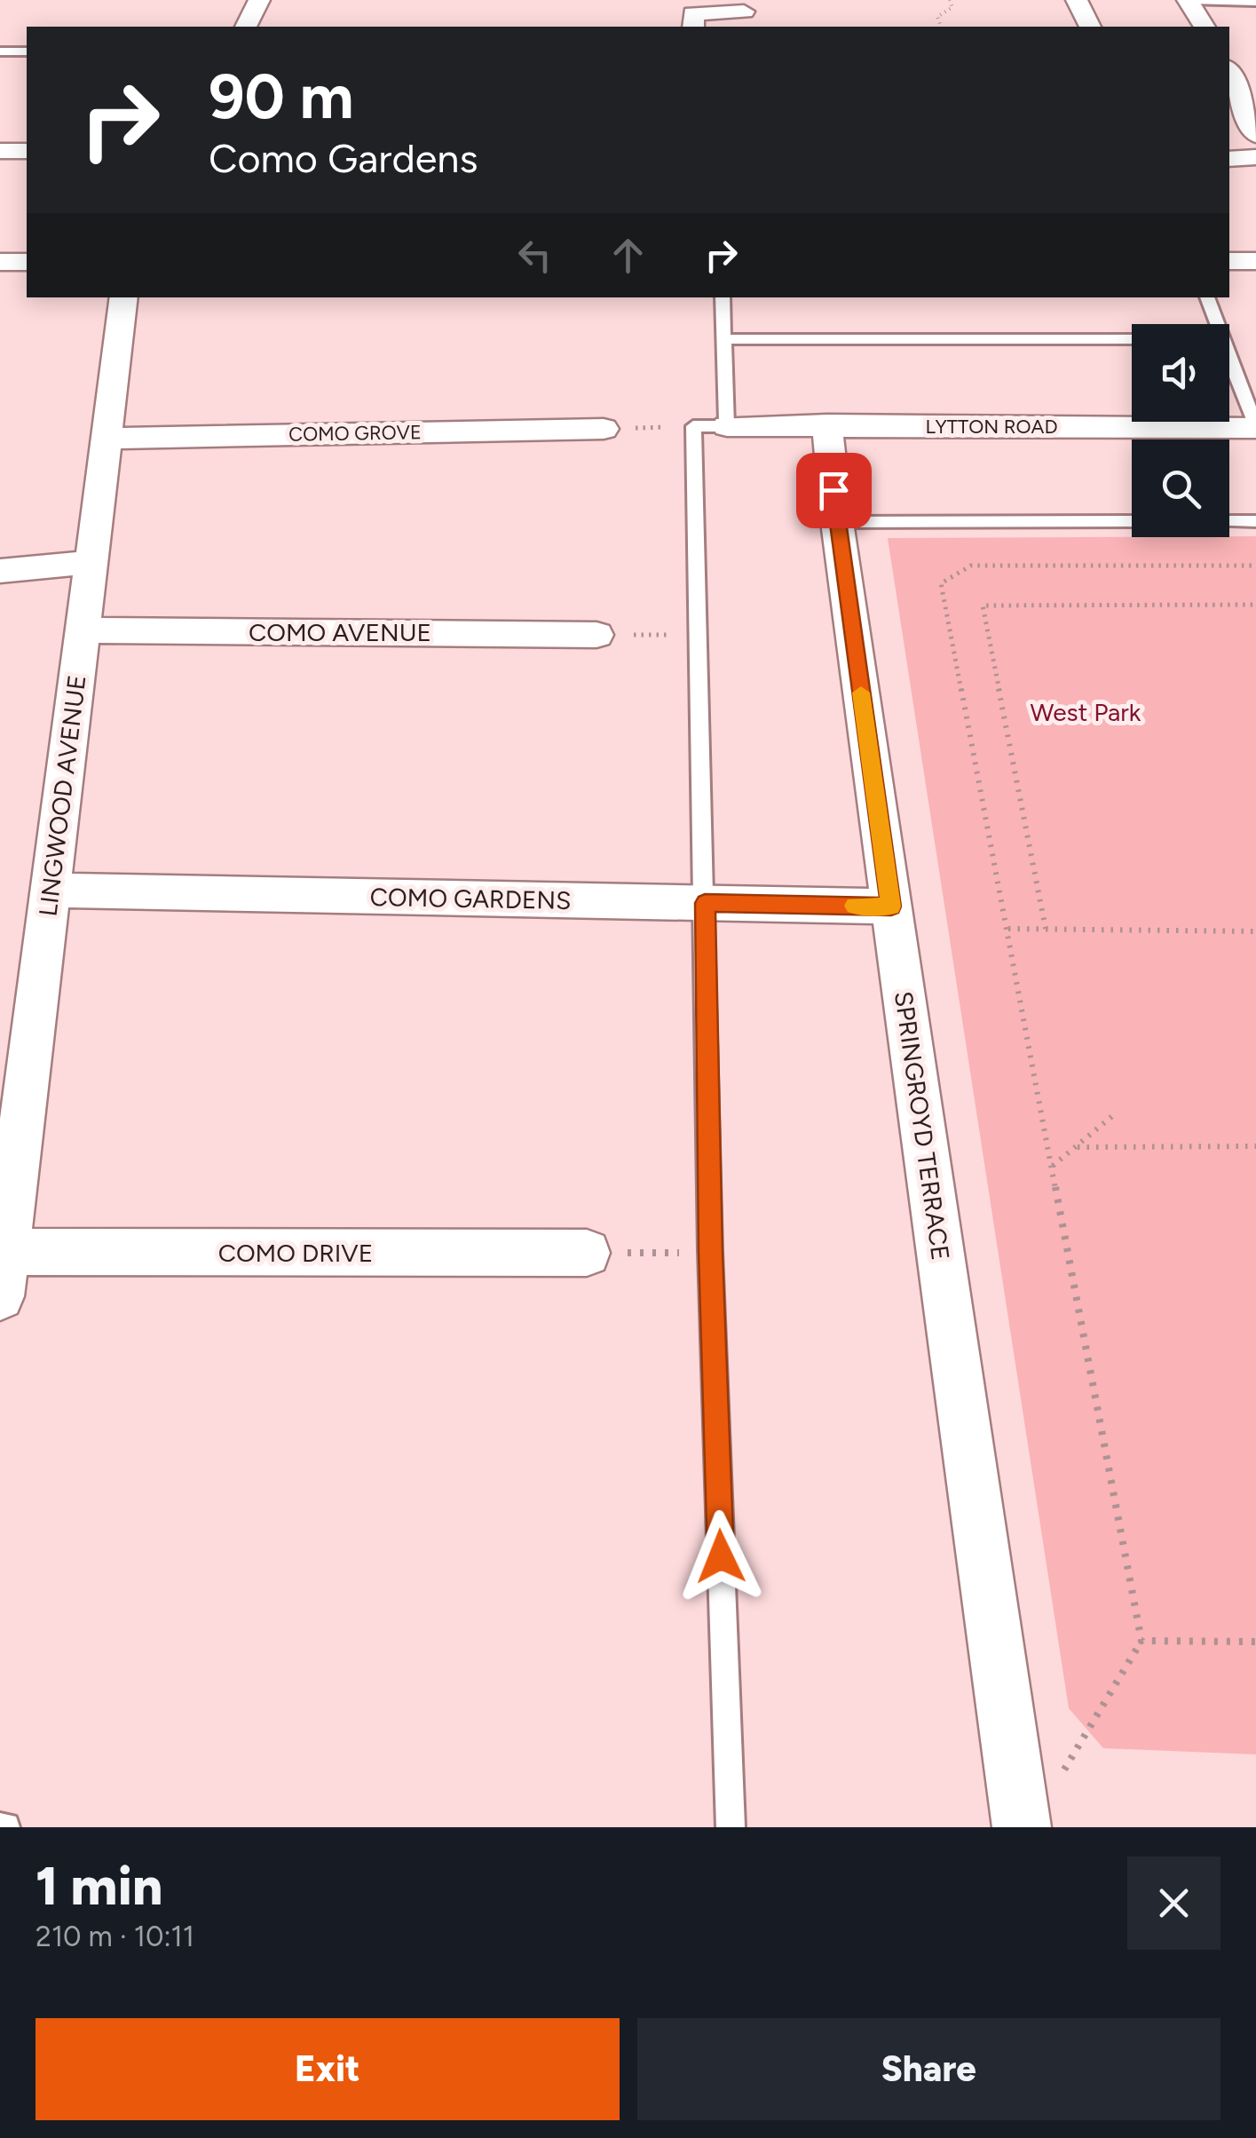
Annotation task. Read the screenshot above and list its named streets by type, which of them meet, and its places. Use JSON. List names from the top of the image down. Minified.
{"streets":{"street":["LYTTON ROAD","COMO GROVE","COMO AVENUE","LINGWOOD AVENUE","COMO GARDENS","SPRINGROYD TERRACE","COMO DRIVE"]},"crossings":[["LYTTON ROAD","SPRINGROYD TERRACE"],["COMO GROVE","LINGWOOD AVENUE"],["COMO AVENUE","LINGWOOD AVENUE"],["LINGWOOD AVENUE","COMO GARDENS"],["LINGWOOD AVENUE","COMO DRIVE"],["COMO GARDENS","SPRINGROYD TERRACE"]],"parks":["West Park"],"page":{"turn":["90 m","Como Gardens"],"heading":["1 min","210 m · 10:11"],"buttons":["Exit","Share"]}}
